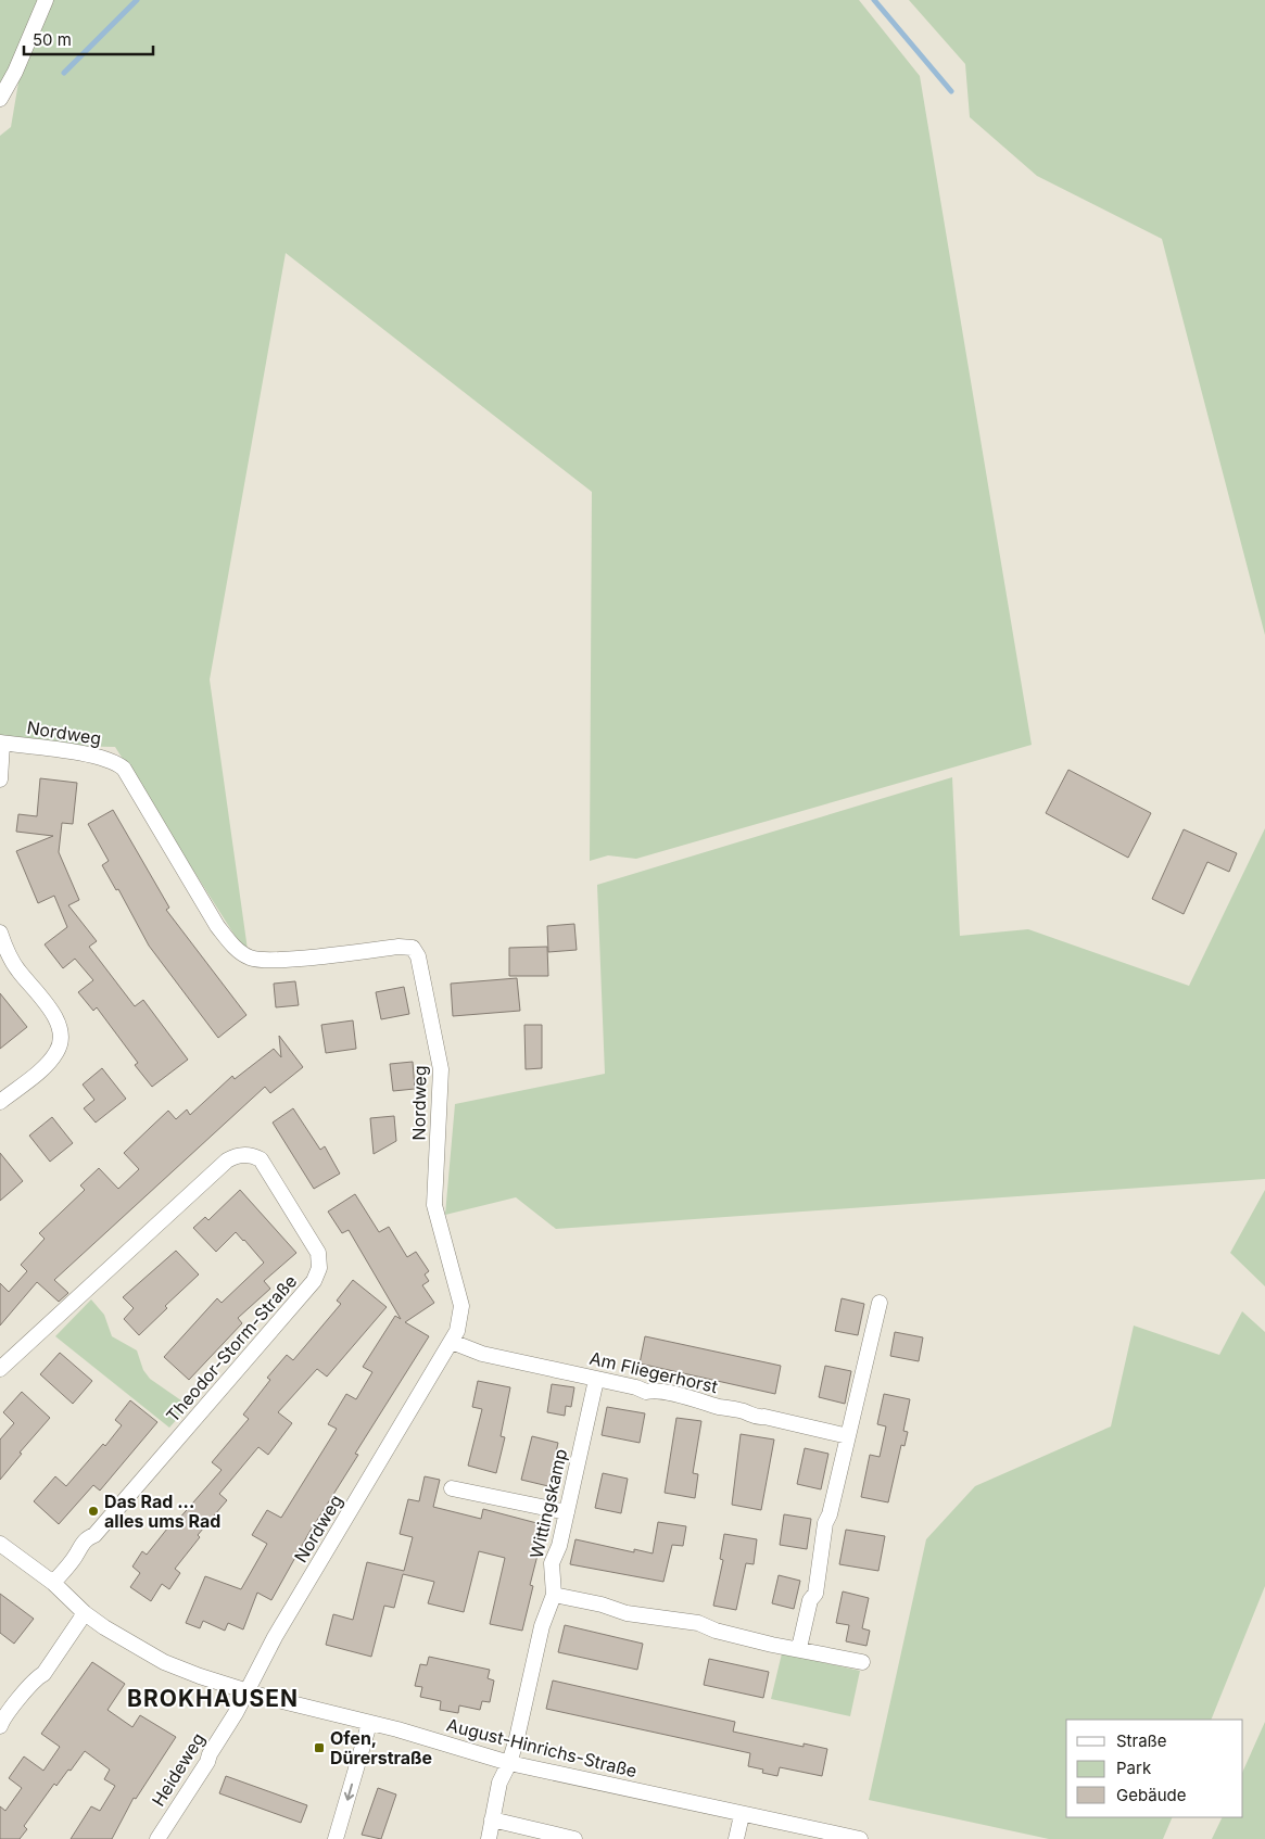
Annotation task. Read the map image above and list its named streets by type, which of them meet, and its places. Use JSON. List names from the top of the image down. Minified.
{"streets":{"street":["Nordweg","Theodor-Storm-Straße","Am Fliegerhorst","Wittingskamp","August-Hinrichs-Straße","Heideweg"]},"crossings":[["Nordweg","Am Fliegerhorst"],["Nordweg","August-Hinrichs-Straße"],["Nordweg","Heideweg"],["Theodor-Storm-Straße","August-Hinrichs-Straße"],["Am Fliegerhorst","Wittingskamp"],["Wittingskamp","August-Hinrichs-Straße"],["August-Hinrichs-Straße","Heideweg"]],"districts":["BROKHAUSEN"],"places":{"other":["Das Rad ... alles ums Rad"],"transit":["Ofen, Dürerstraße"]},"legend":["Straße","Park","Gebäude"],"scale_bar":"50 m"}
